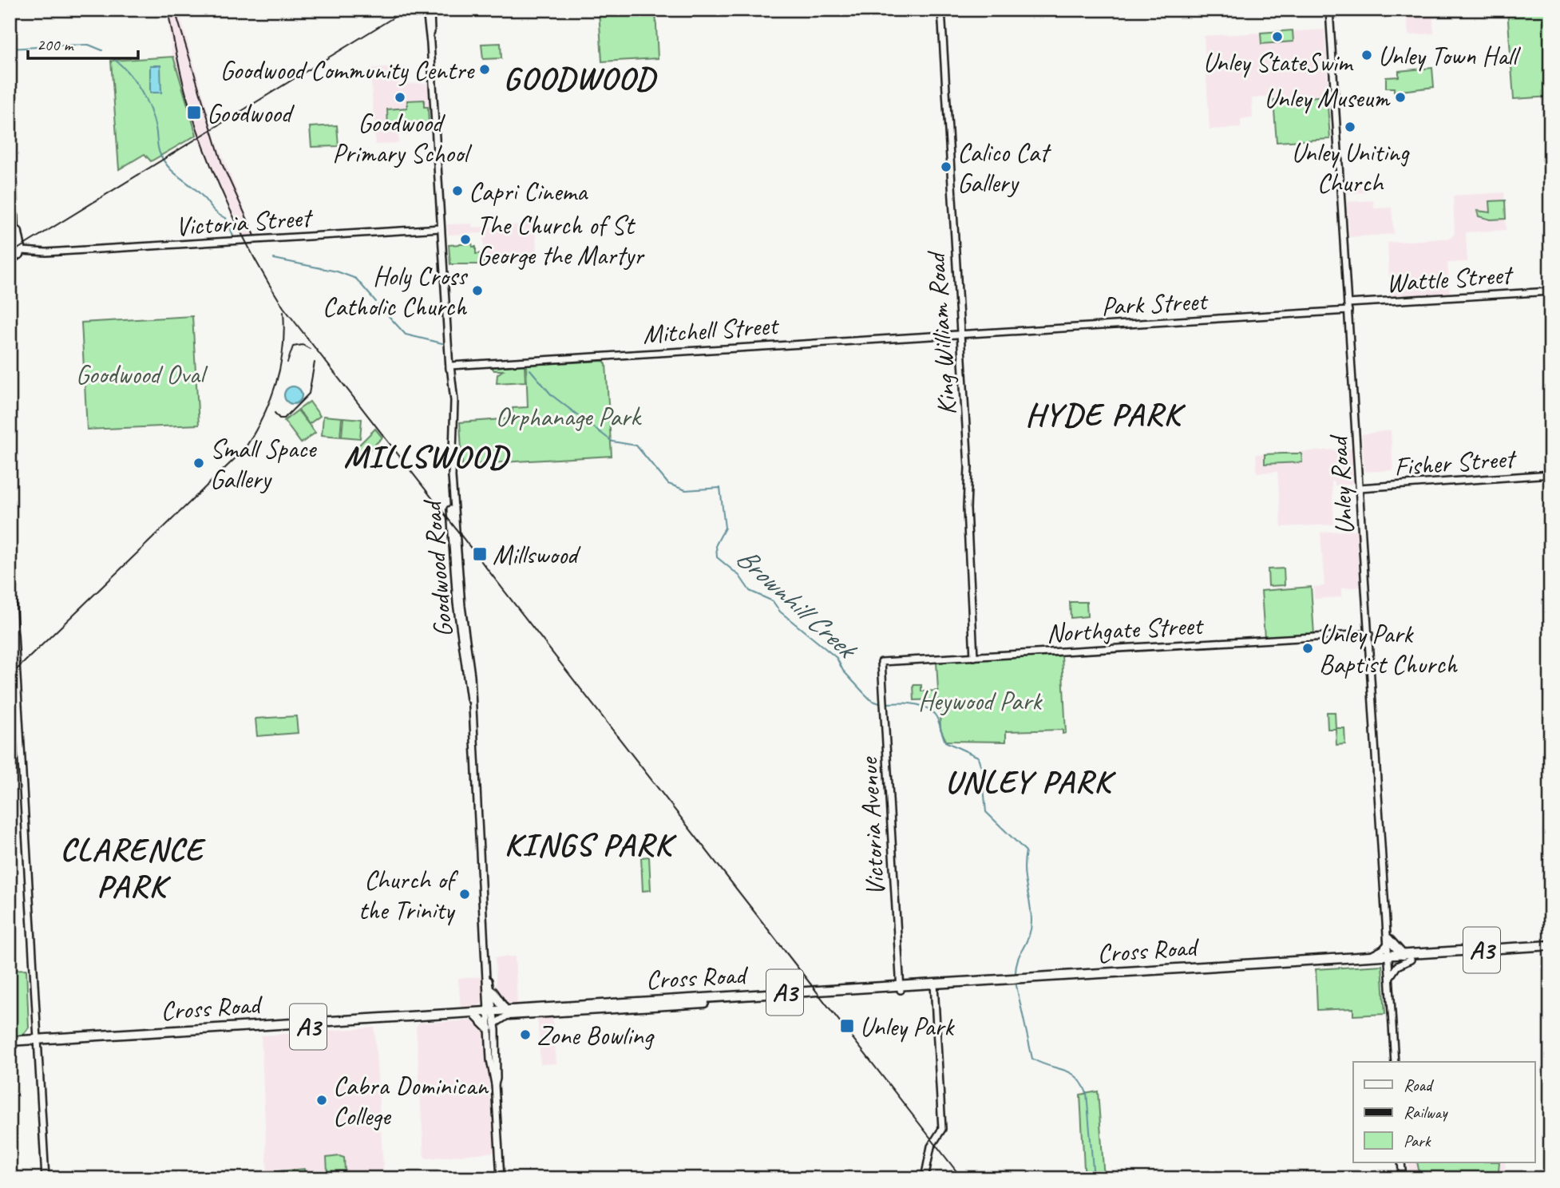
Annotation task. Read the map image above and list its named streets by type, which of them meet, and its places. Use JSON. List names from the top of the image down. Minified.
{"streets":{"highway":["Cross Road","A3"],"main road":["Victoria Street","Wattle Street","Park Street","Mitchell Street","King William Road","Fisher Street","Unley Road","Goodwood Road","Northgate Street","Victoria Avenue"]},"crossings":[["Victoria Street","Goodwood Road"],["Wattle Street","Park Street"],["Wattle Street","Unley Road"],["Park Street","Mitchell Street"],["Park Street","King William Road"],["Park Street","Unley Road"],["Mitchell Street","King William Road"],["Mitchell Street","Goodwood Road"],["King William Road","Northgate Street"],["Fisher Street","Unley Road"],["Unley Road","Northgate Street"],["Unley Road","Cross Road"],["Goodwood Road","Cross Road"],["Northgate Street","Victoria Avenue"],["Victoria Avenue","Cross Road"]],"districts":["GOODWOOD","HYDE PARK","MILLSWOOD","UNLEY PARK","KINGS PARK","CLARENCE PARK"],"water":["Brownhill Creek"],"parks":["Goodwood Oval","Orphanage Park","Heywood Park"],"places":{"other":["Unley StateSwim","Unley Town Hall","Goodwood Community Centre","Goodwood Primary School","Unley Museum","Unley Uniting Church","Calico Cat Gallery","Capri Cinema","The Church of St George the Martyr","Holy Cross Catholic Church","Small Space Gallery","Unley Park Baptist Church","Church of the Trinity","Zone Bowling","Cabra Dominican College"],"transit":["Goodwood","Millswood","Unley Park"]},"legend":["Road","Railway","Park"],"scale_bar":"200 m"}
